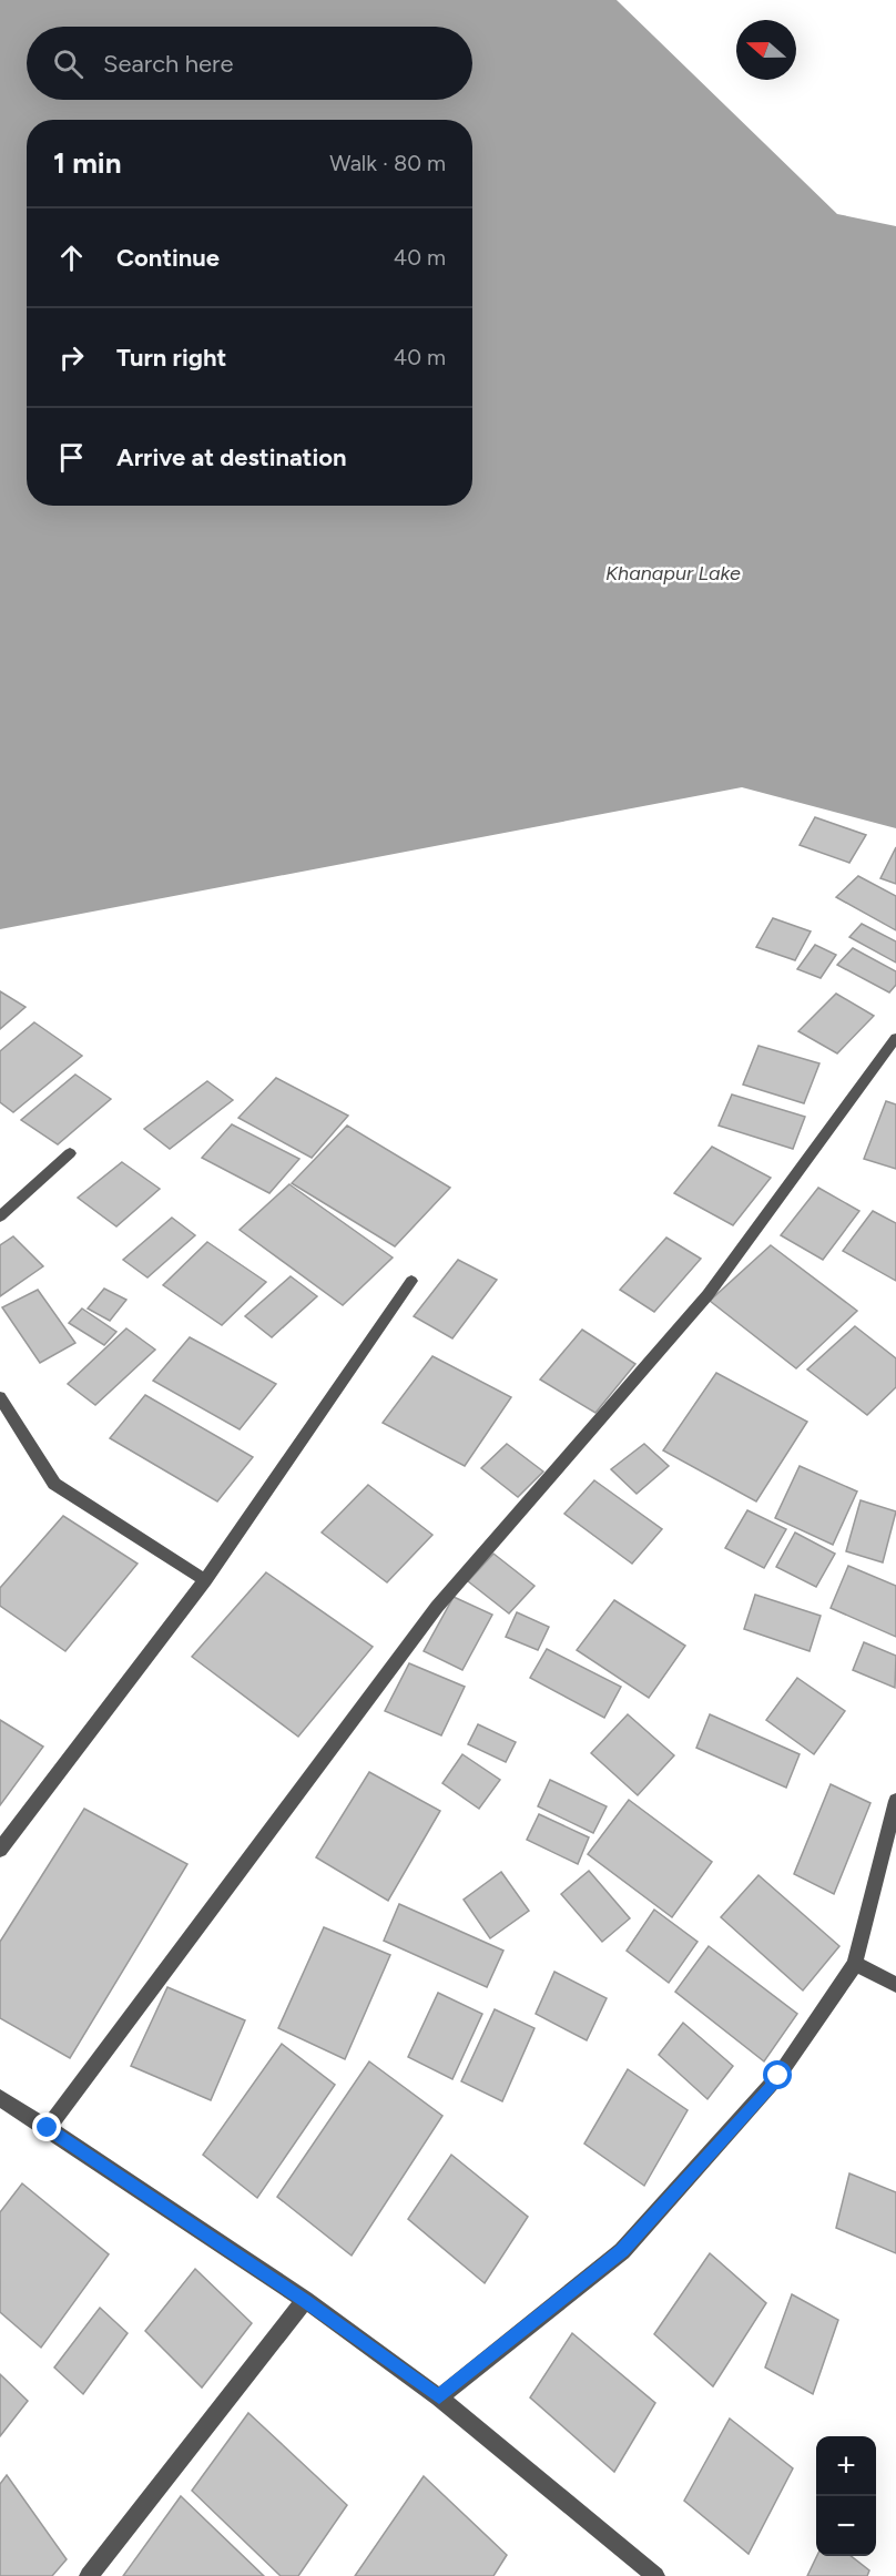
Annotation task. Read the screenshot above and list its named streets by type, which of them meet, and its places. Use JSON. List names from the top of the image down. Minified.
{"water":["Khanapur Lake"],"north":"left","page":{"search":"Search here","heading":["1 min","Walk · 80 m"],"list":[["Continue","40 m"],["Turn right","40 m"],"Arrive at destination"],"map_buttons":["+","−"]}}
